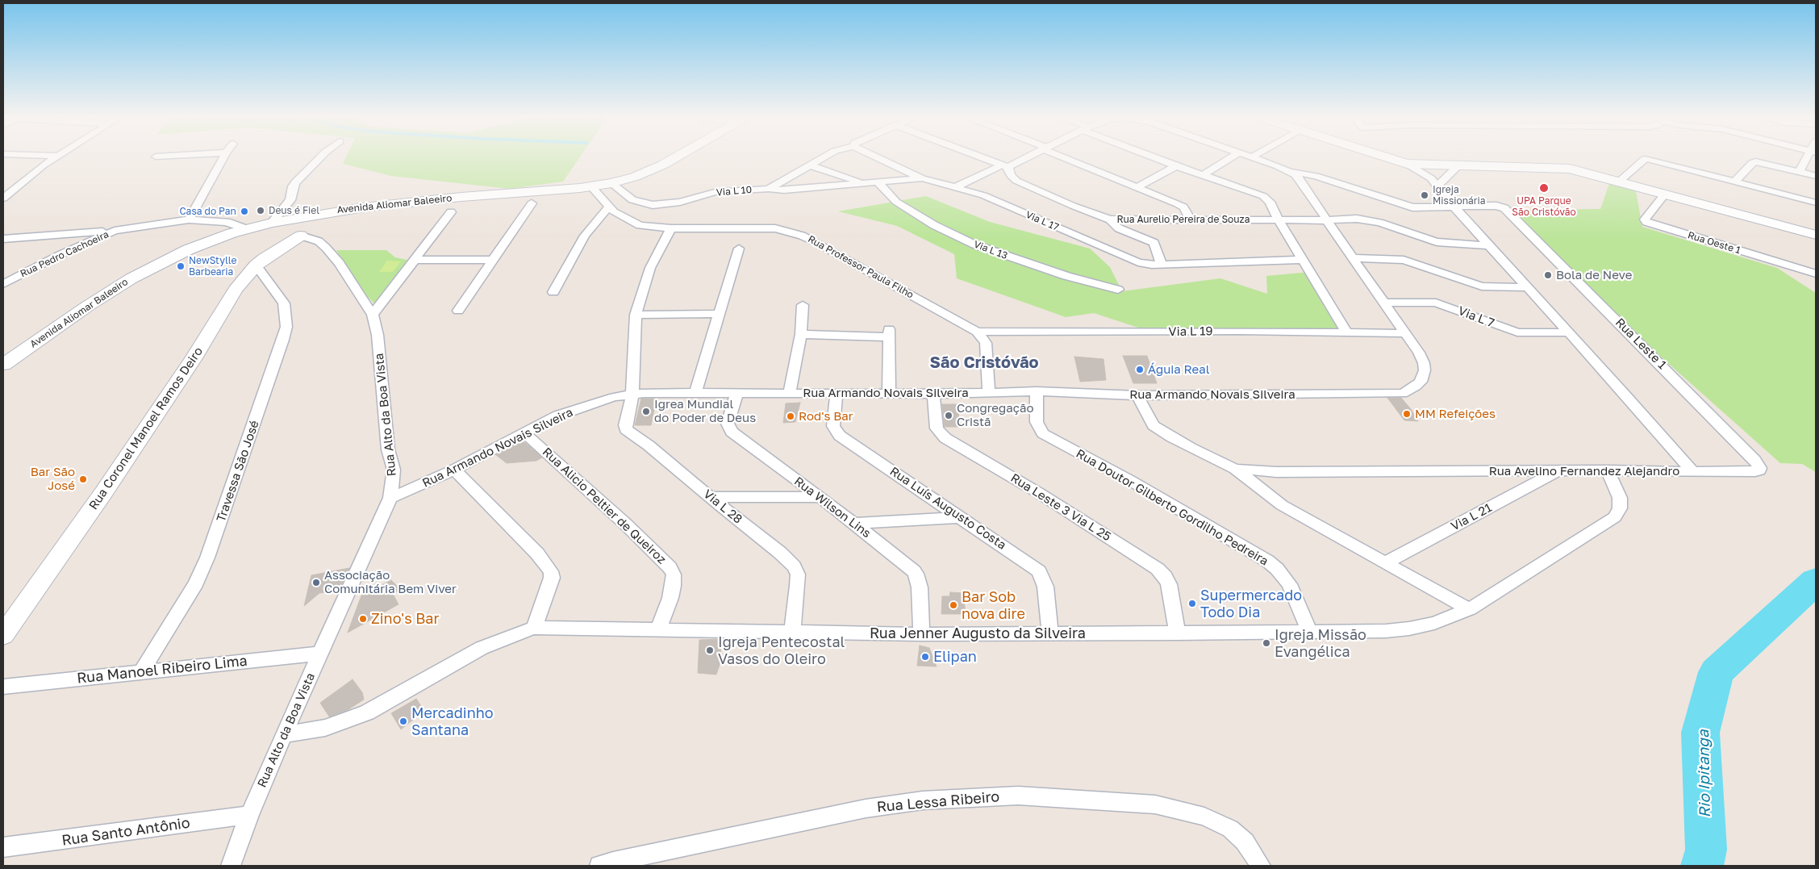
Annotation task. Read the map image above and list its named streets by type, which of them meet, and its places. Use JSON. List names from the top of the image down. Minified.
{"streets":{"street":["Via L 10","Avenida Aliomar Baleeiro","Rua Aurelio Pereira de Souza","Via L 17","Rua Oeste 1","Via L 13","Rua Pedro Cachoeira","Rua Professor Paula Filho","Via L 7","Via L 19","Rua Leste 1","Rua Armando Novais Silveira","Rua Alto da Boa Vista","Rua Coronel Manoel Ramos Deiro","Travessa São José","Rua Avelino Fernandez Alejandro","Rua Alicio Peltier de Queiroz","Via L 28","Rua Wilson Lins","Rua Leste 3 Via L 25","Rua Doutor Gilberto Gordilho Pedreira","Rua Luís Augusto Costa","Via L 21","Rua Jenner Augusto da Silveira","Rua Manoel Ribeiro Lima","Rua Lessa Ribeiro","Rua Santo Antônio"]},"crossings":[["Via L 10","Avenida Aliomar Baleeiro"],["Via L 10","Via L 17"],["Avenida Aliomar Baleeiro","Rua Pedro Cachoeira"],["Avenida Aliomar Baleeiro","Rua Professor Paula Filho"],["Avenida Aliomar Baleeiro","Rua Alto da Boa Vista"],["Rua Aurelio Pereira de Souza","Rua Avelino Fernandez Alejandro"],["Via L 17","Via L 13"],["Rua Professor Paula Filho","Via L 19"],["Via L 7","Rua Avelino Fernandez Alejandro"],["Via L 19","Rua Armando Novais Silveira"],["Rua Leste 1","Rua Avelino Fernandez Alejandro"],["Rua Armando Novais Silveira","Rua Alto da Boa Vista"],["Rua Armando Novais Silveira","Rua Avelino Fernandez Alejandro"],["Rua Armando Novais Silveira","Rua Alicio Peltier de Queiroz"],["Rua Armando Novais Silveira","Via L 28"],["Rua Armando Novais Silveira","Rua Wilson Lins"],["Rua Armando Novais Silveira","Rua Leste 3 Via L 25"],["Rua Armando Novais Silveira","Rua Doutor Gilberto Gordilho Pedreira"],["Rua Armando Novais Silveira","Rua Luís Augusto Costa"],["Rua Alto da Boa Vista","Rua Coronel Manoel Ramos Deiro"],["Rua Alto da Boa Vista","Rua Jenner Augusto da Silveira"],["Rua Alto da Boa Vista","Rua Manoel Ribeiro Lima"],["Rua Alto da Boa Vista","Rua Santo Antônio"],["Rua Coronel Manoel Ramos Deiro","Travessa São José"],["Travessa São José","Rua Manoel Ribeiro Lima"],["Rua Avelino Fernandez Alejandro","Via L 21"],["Rua Avelino Fernandez Alejandro","Rua Jenner Augusto da Silveira"],["Rua Alicio Peltier de Queiroz","Rua Jenner Augusto da Silveira"],["Via L 28","Rua Jenner Augusto da Silveira"],["Rua Wilson Lins","Rua Jenner Augusto da Silveira"],["Rua Leste 3 Via L 25","Rua Jenner Augusto da Silveira"],["Rua Doutor Gilberto Gordilho Pedreira","Rua Jenner Augusto da Silveira"],["Rua Luís Augusto Costa","Rua Jenner Augusto da Silveira"]],"districts":["São Cristóvão"],"water":["Rio Ipitanga"],"places":["UPA Parque São Cristóvão","Igreja Missionária","Deus é Fiel","Casa do Pan","NewStylle Barbearia","Bola de Neve","Águia Real","Igrea Mundial do Poder de Deus","MM Refeições","Congregação Cristã","Rod's Bar","Bar São José","Associação Comunitária Bem Viver","Supermercado Todo Dia","Bar Sob nova dire","Zino's Bar","Igreja Missão Evangélica","Igreja Pentecostal Vasos do Oleiro","Elipan","Mercadinho Santana"]}
